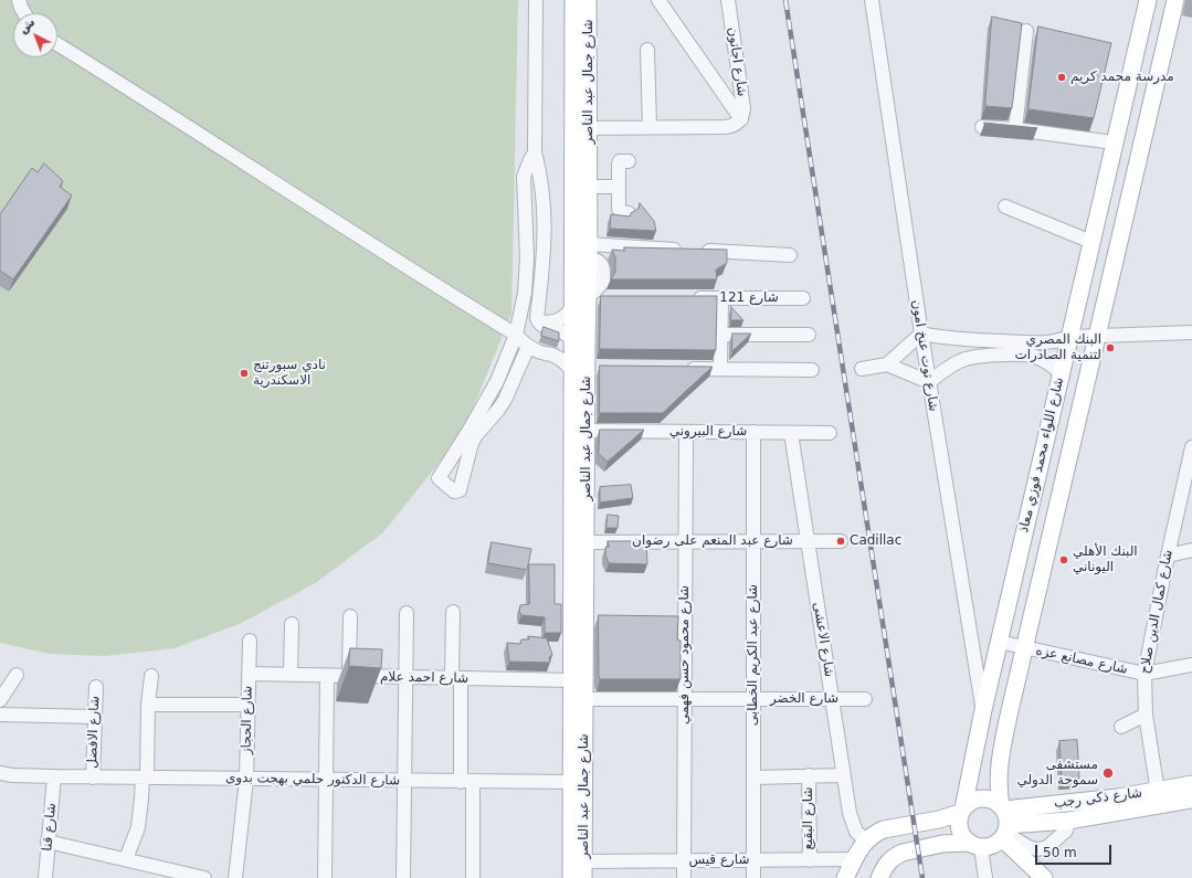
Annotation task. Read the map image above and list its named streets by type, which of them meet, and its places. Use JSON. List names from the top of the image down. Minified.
{"streets":{"main road":["شارع جمال عبد الناصر","شارع اللواء محمد فوزي معاذ","شارع ذكى رجب"],"street":["شارع اجاتون","شارع 121","شارع توت عنخ امون","شارع البيروني","شارع عبد المنعم على رضوان","شارع كمال الدين صلاح","شارع الاعشى","شارع محمود حسن فهمي","شارع عبد الكريم الخطابى","شارع مصانع عزه","شارع احمد علام","شارع الخضر","شارع الحجاز","شارع الافضل","شارع الدكتور حلمي بهجت بدوى","شارع البقيع","شارع قنا","شارع قيس"]},"crossings":[["شارع جمال عبد الناصر","شارع البيروني"],["شارع جمال عبد الناصر","شارع عبد المنعم على رضوان"],["شارع جمال عبد الناصر","شارع احمد علام"],["شارع جمال عبد الناصر","شارع الخضر"],["شارع جمال عبد الناصر","شارع الدكتور حلمي بهجت بدوى"],["شارع جمال عبد الناصر","شارع قيس"],["شارع توت عنخ امون","شارع اللواء محمد فوزي معاذ"],["شارع البيروني","شارع الاعشى"],["شارع البيروني","شارع محمود حسن فهمي"],["شارع البيروني","شارع عبد الكريم الخطابى"],["شارع اللواء محمد فوزي معاذ","شارع مصانع عزه"],["شارع اللواء محمد فوزي معاذ","شارع ذكى رجب"],["شارع عبد المنعم على رضوان","شارع الاعشى"],["شارع عبد المنعم على رضوان","شارع محمود حسن فهمي"],["شارع عبد المنعم على رضوان","شارع عبد الكريم الخطابى"],["شارع كمال الدين صلاح","شارع مصانع عزه"],["شارع كمال الدين صلاح","شارع ذكى رجب"],["شارع الاعشى","شارع الخضر"],["شارع محمود حسن فهمي","شارع الخضر"],["شارع محمود حسن فهمي","شارع قيس"],["شارع عبد الكريم الخطابى","شارع الخضر"],["شارع عبد الكريم الخطابى","شارع قيس"],["شارع احمد علام","شارع الحجاز"],["شارع الحجاز","شارع الدكتور حلمي بهجت بدوى"],["شارع الافضل","شارع الدكتور حلمي بهجت بدوى"],["شارع الدكتور حلمي بهجت بدوى","شارع قنا"],["شارع البقيع","شارع قيس"]],"places":["مدرسة محمد كريم","البنك المصري لتنمية الصادرات","نادي سبورتنج الاسكندرية","Cadillac","البنك الأهلي اليوناني","مستشفى سموحة الدولي"],"scale_bar":"50 m","north":"top left"}
